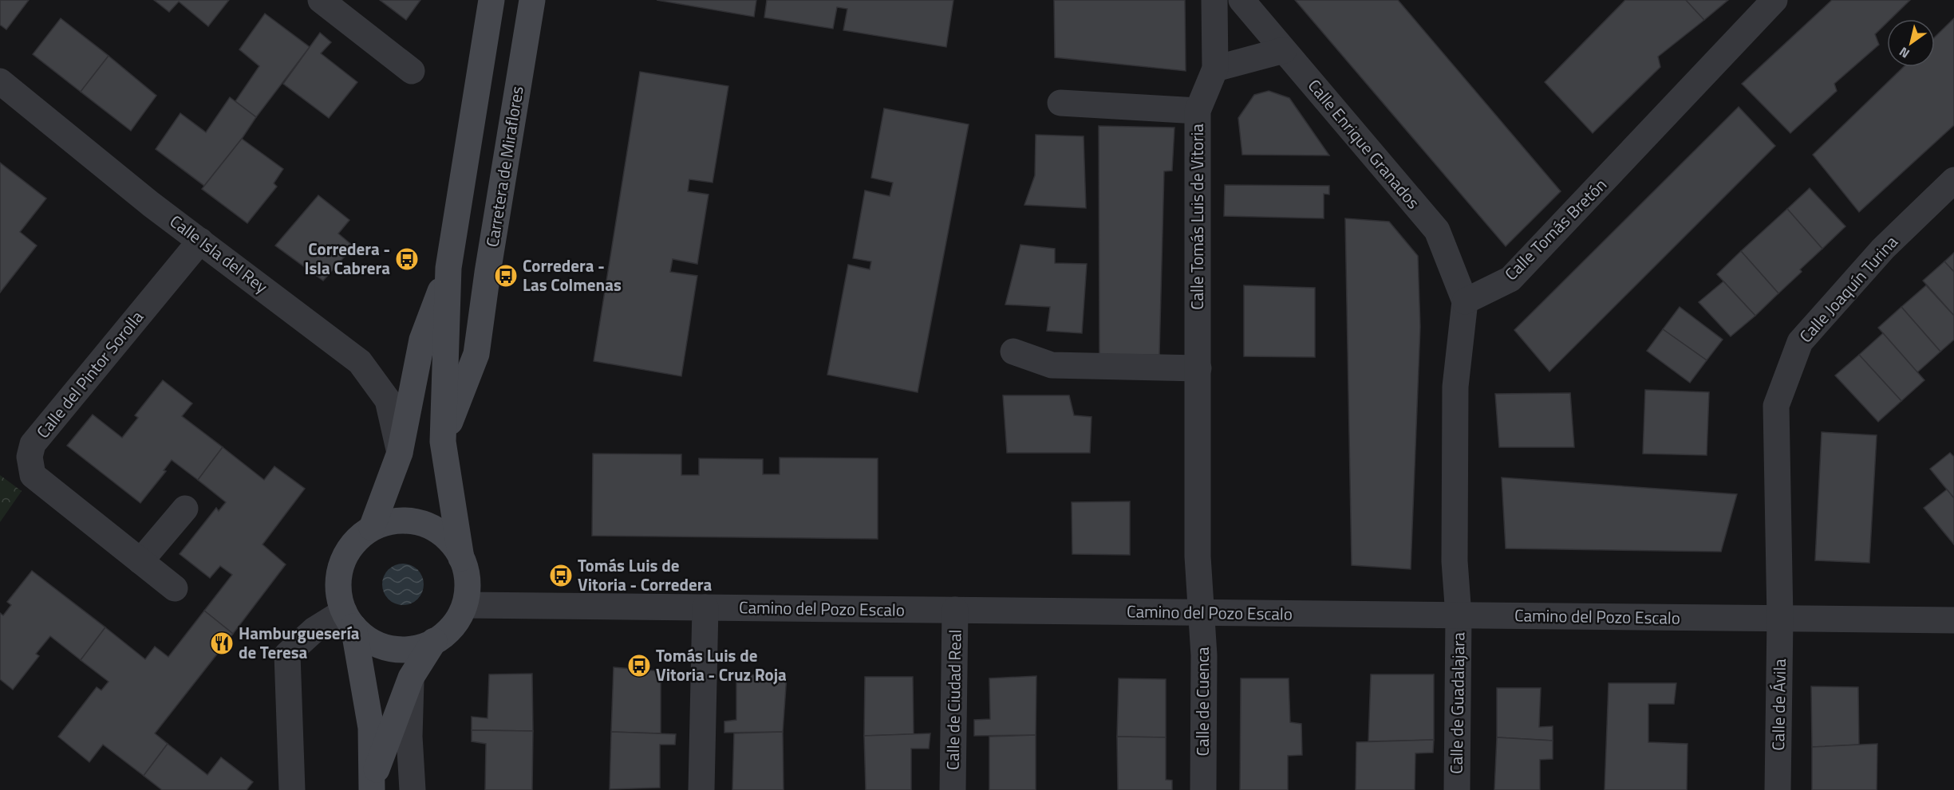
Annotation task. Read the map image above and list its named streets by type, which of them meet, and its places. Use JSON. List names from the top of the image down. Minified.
{"streets":{"main road":["Carretera de Miraflores"],"street":["Calle Enrique Granados","Calle Tomás Luis de Vitoria","Calle Tomás Bretón","Calle Isla del Rey","Calle Joaquín Turina","Calle del Pintor Sorolla","Camino del Pozo Escalo","Calle de Ciudad Real","Calle de Cuenca","Calle de Guadalajara","Calle de Ávila"]},"crossings":[["Calle Enrique Granados","Calle Tomás Bretón"],["Carretera de Miraflores","Calle Isla del Rey"],["Carretera de Miraflores","Camino del Pozo Escalo"],["Calle Tomás Luis de Vitoria","Camino del Pozo Escalo"],["Calle Tomás Luis de Vitoria","Calle de Cuenca"],["Calle Isla del Rey","Calle del Pintor Sorolla"],["Calle Joaquín Turina","Camino del Pozo Escalo"],["Calle Joaquín Turina","Calle de Ávila"],["Camino del Pozo Escalo","Calle de Ciudad Real"],["Camino del Pozo Escalo","Calle de Cuenca"],["Camino del Pozo Escalo","Calle de Guadalajara"],["Camino del Pozo Escalo","Calle de Ávila"]],"places":{"bus stop":["Corredera - Isla Cabrera","Corredera - Las Colmenas","Tomás Luis de Vitoria - Corredera","Tomás Luis de Vitoria - Cruz Roja"],"restaurant":["Hamburguesería de Teresa"]},"north":"bottom left"}
